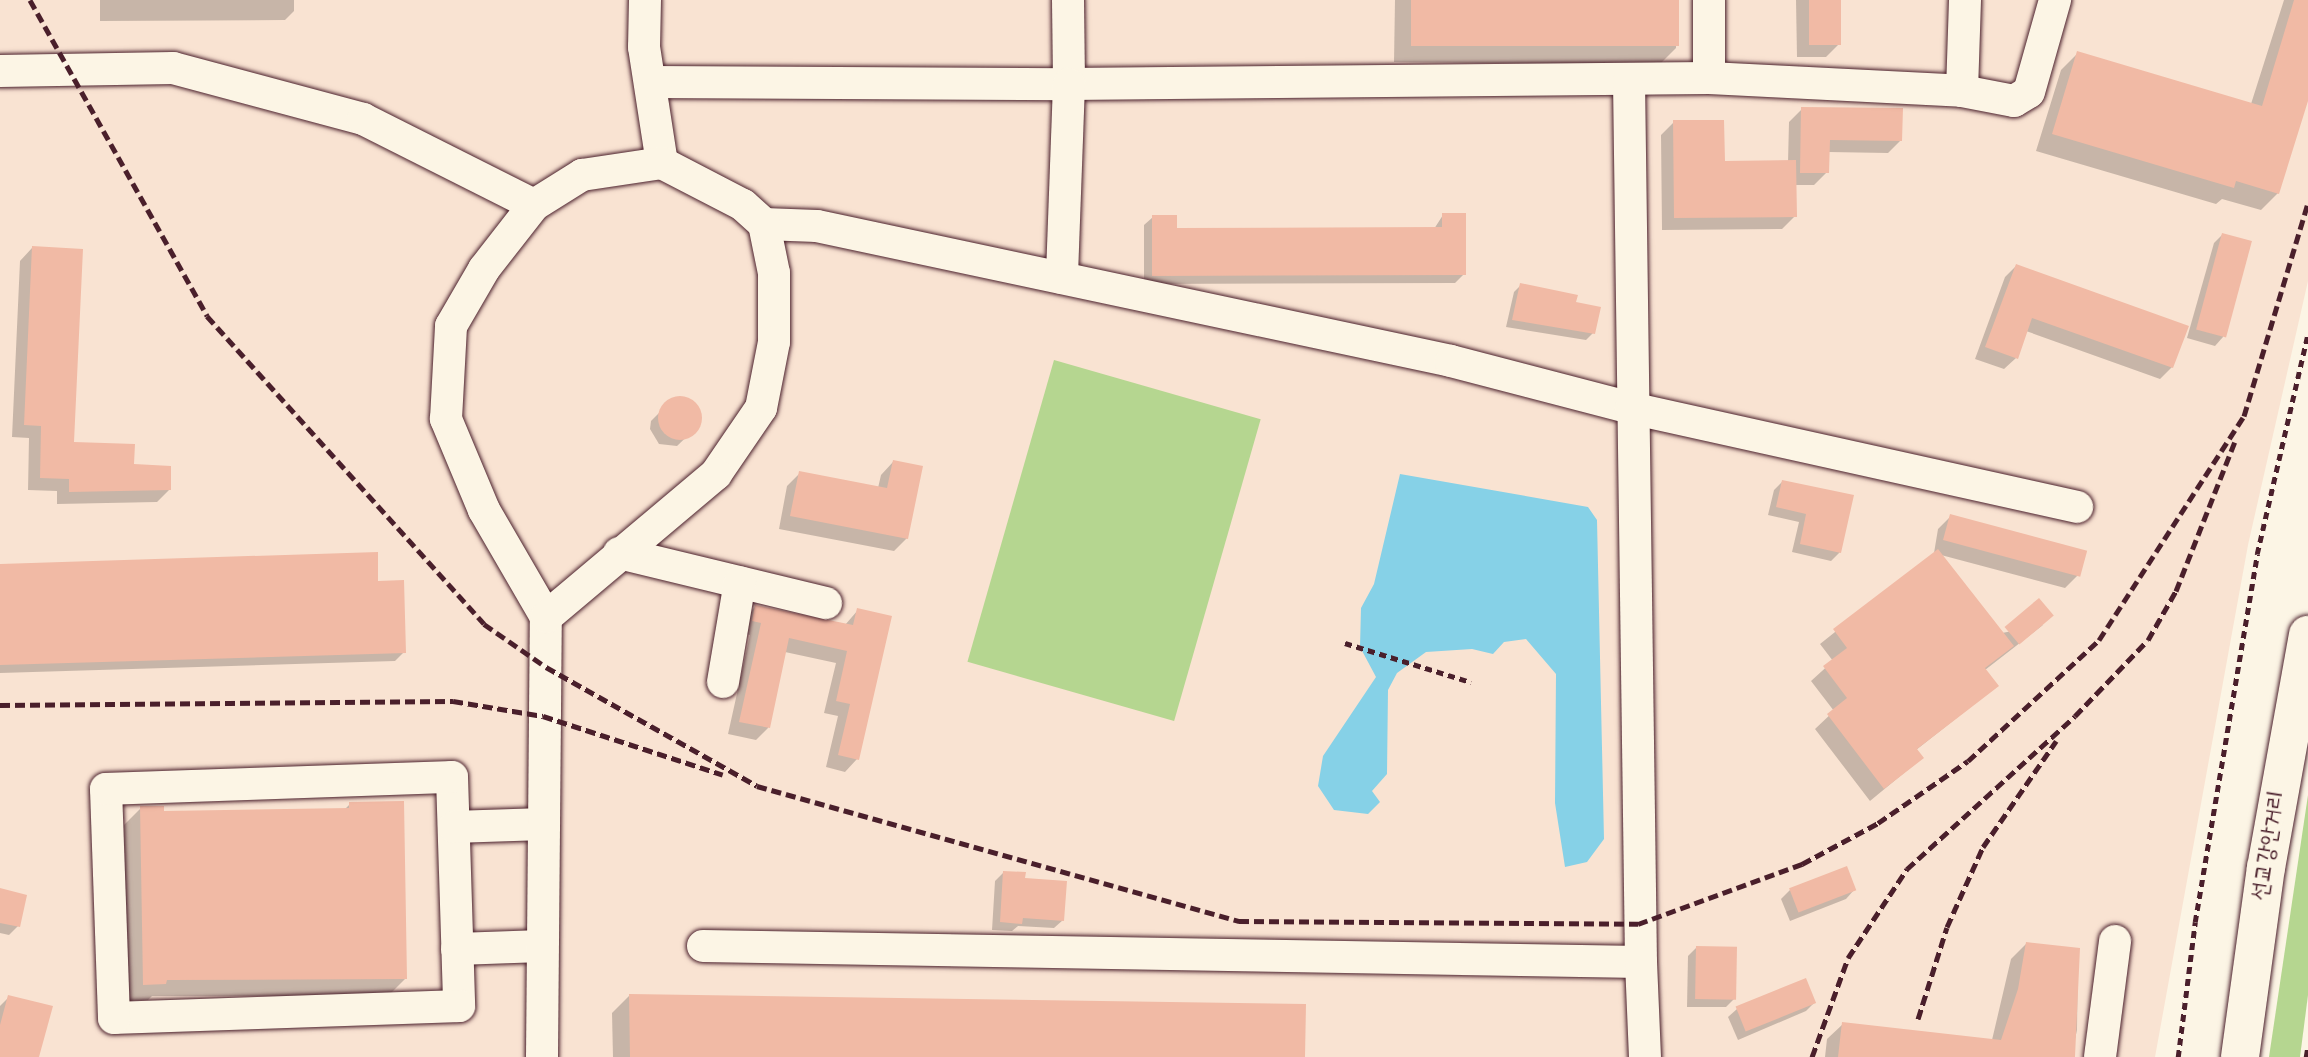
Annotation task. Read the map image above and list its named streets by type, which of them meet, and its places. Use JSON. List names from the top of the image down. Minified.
{"streets":{"main road":["선교강안거리"]}}
